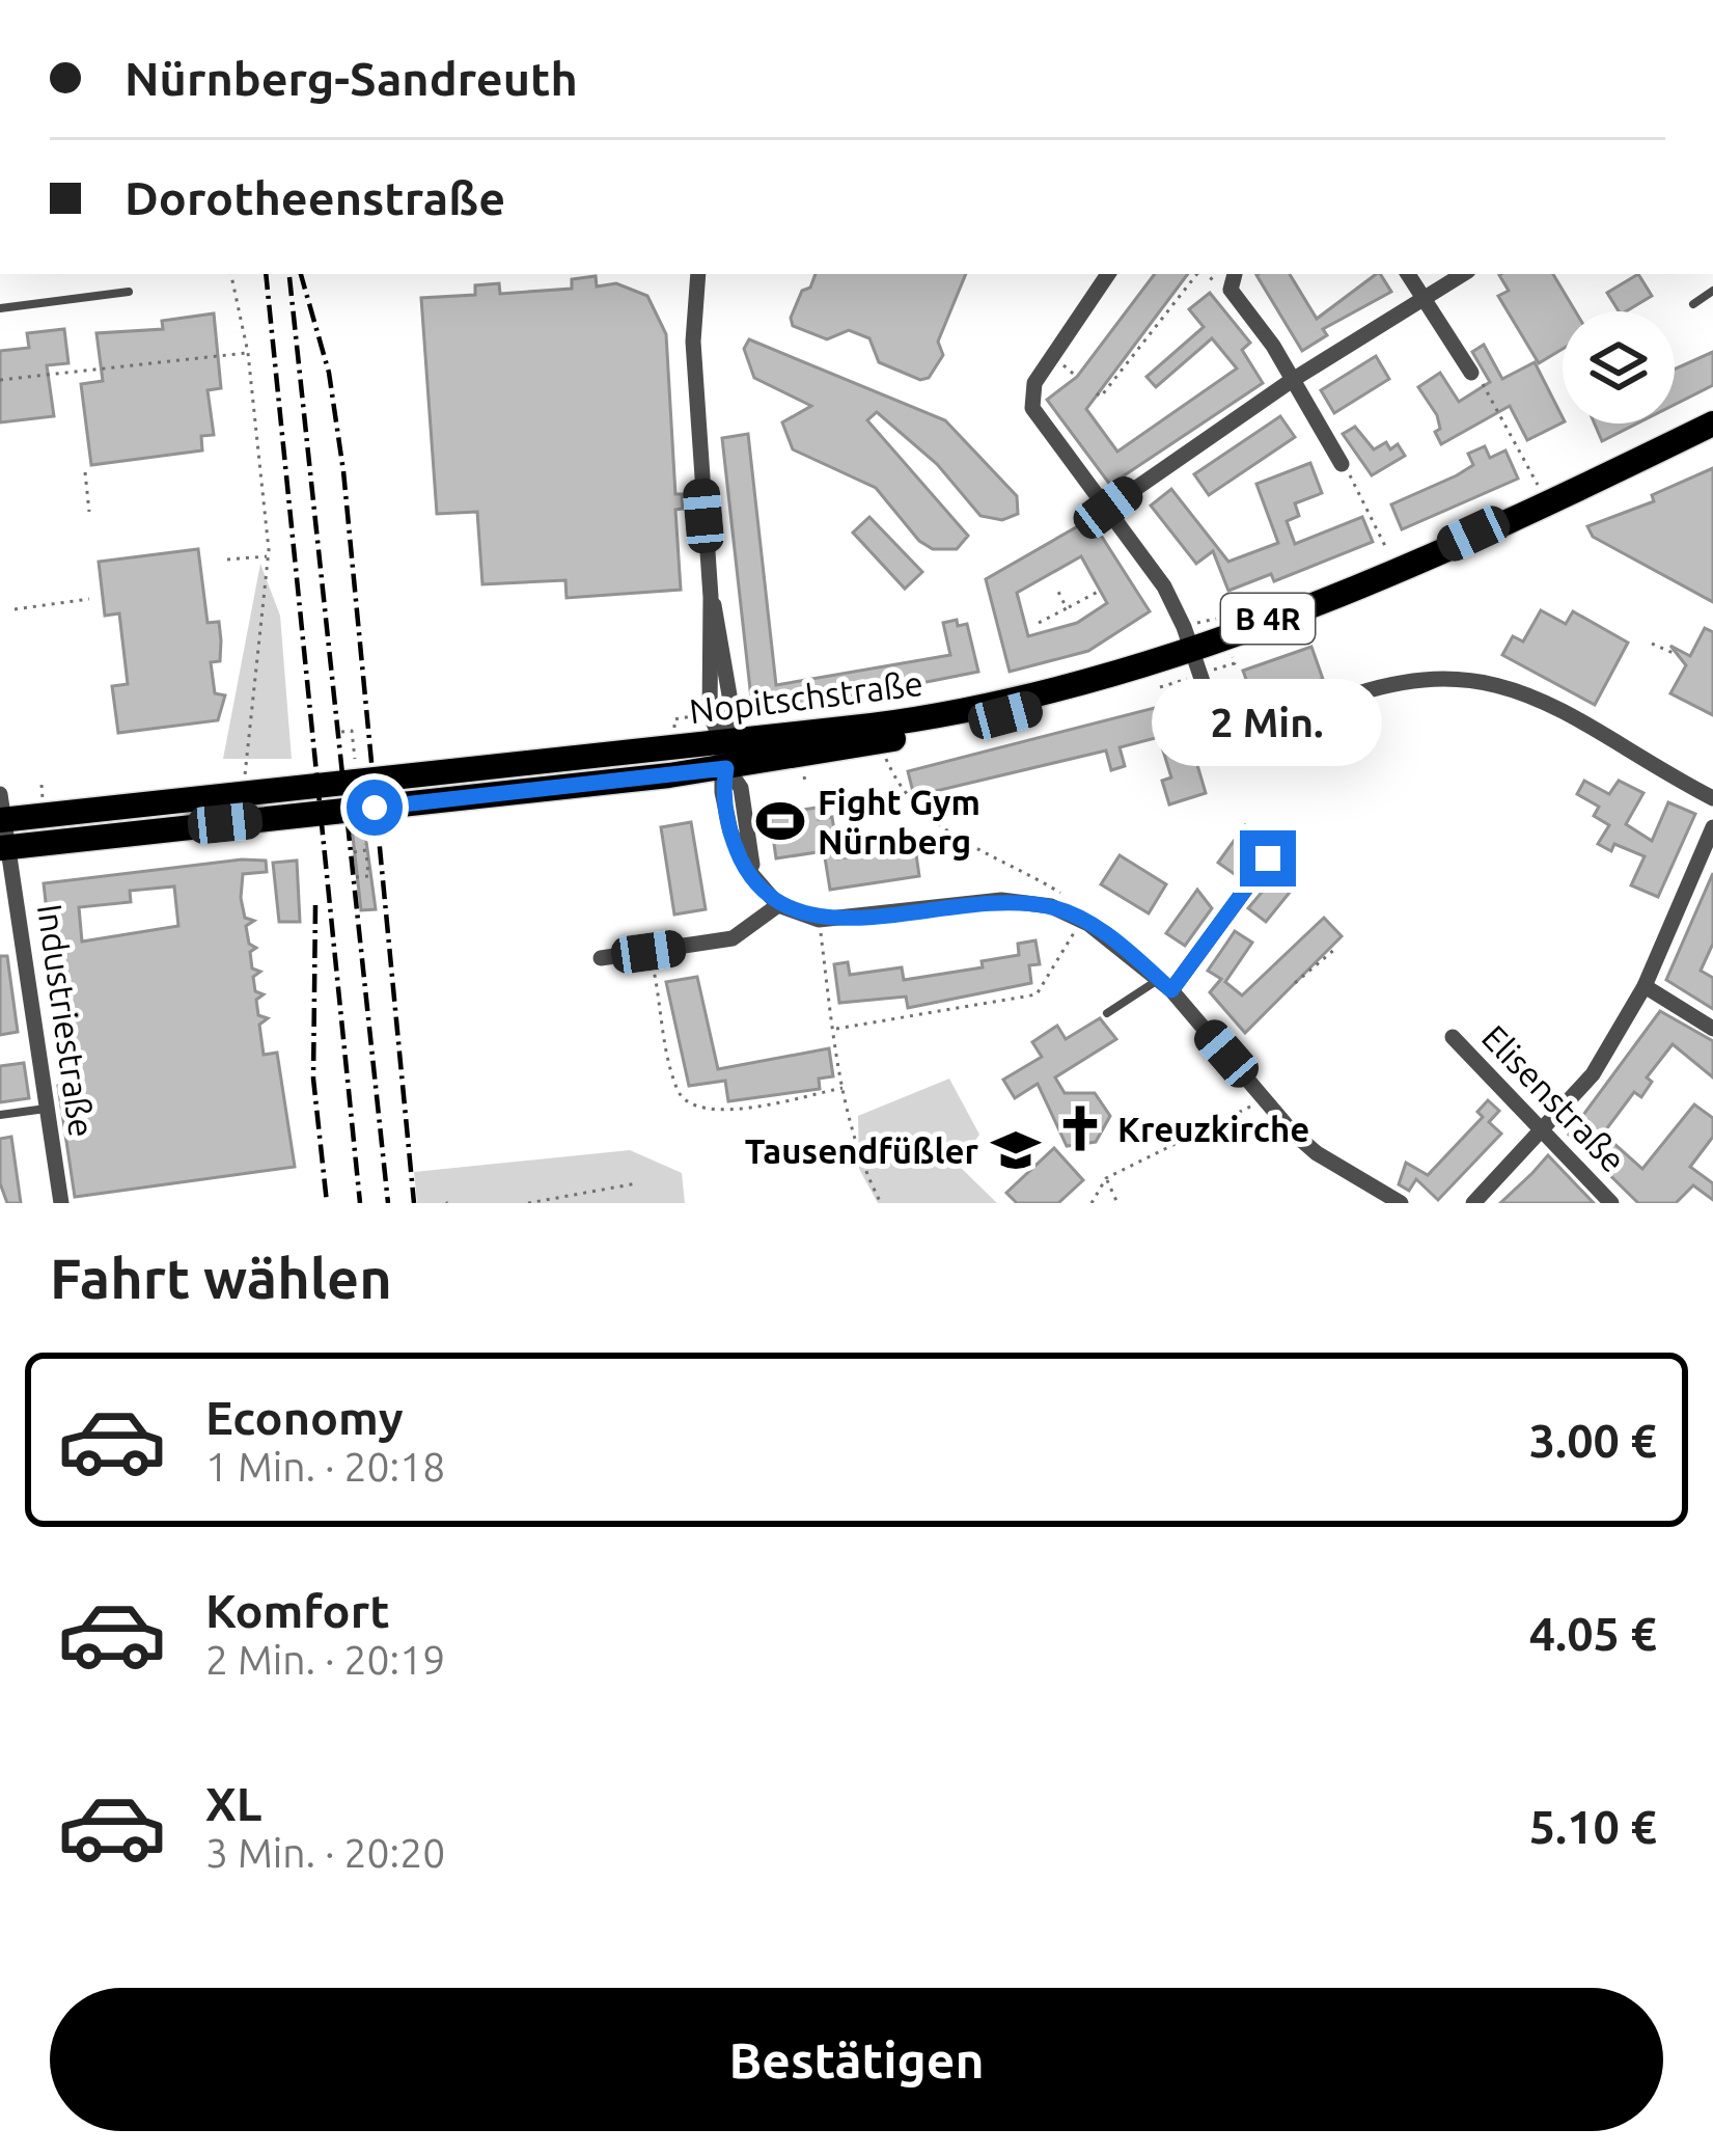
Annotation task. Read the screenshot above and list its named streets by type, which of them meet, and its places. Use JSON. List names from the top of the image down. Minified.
{"streets":{"main road":["B 4R","Nopitschstraße"],"street":["Industriestraße","Elisenstraße"]},"crossings":[["Nopitschstraße","Industriestraße"]],"places":{"sports":["Fight Gym Nürnberg"],"church":["Kreuzkirche"],"school or university":["Tausendfüßler"]},"page":{"banner":["Nürnberg-Sandreuth","Dorotheenstraße"],"bubble":"2 Min.","heading":"Fahrt wählen","list":[{"name":"Economy","note":"1 Min. · 20:18","value":"3.00 €"},{"name":"Komfort","note":"2 Min. · 20:19","value":"4.05 €"},{"name":"XL","note":"3 Min. · 20:20","value":"5.10 €"}],"buttons":"Bestätigen"}}
